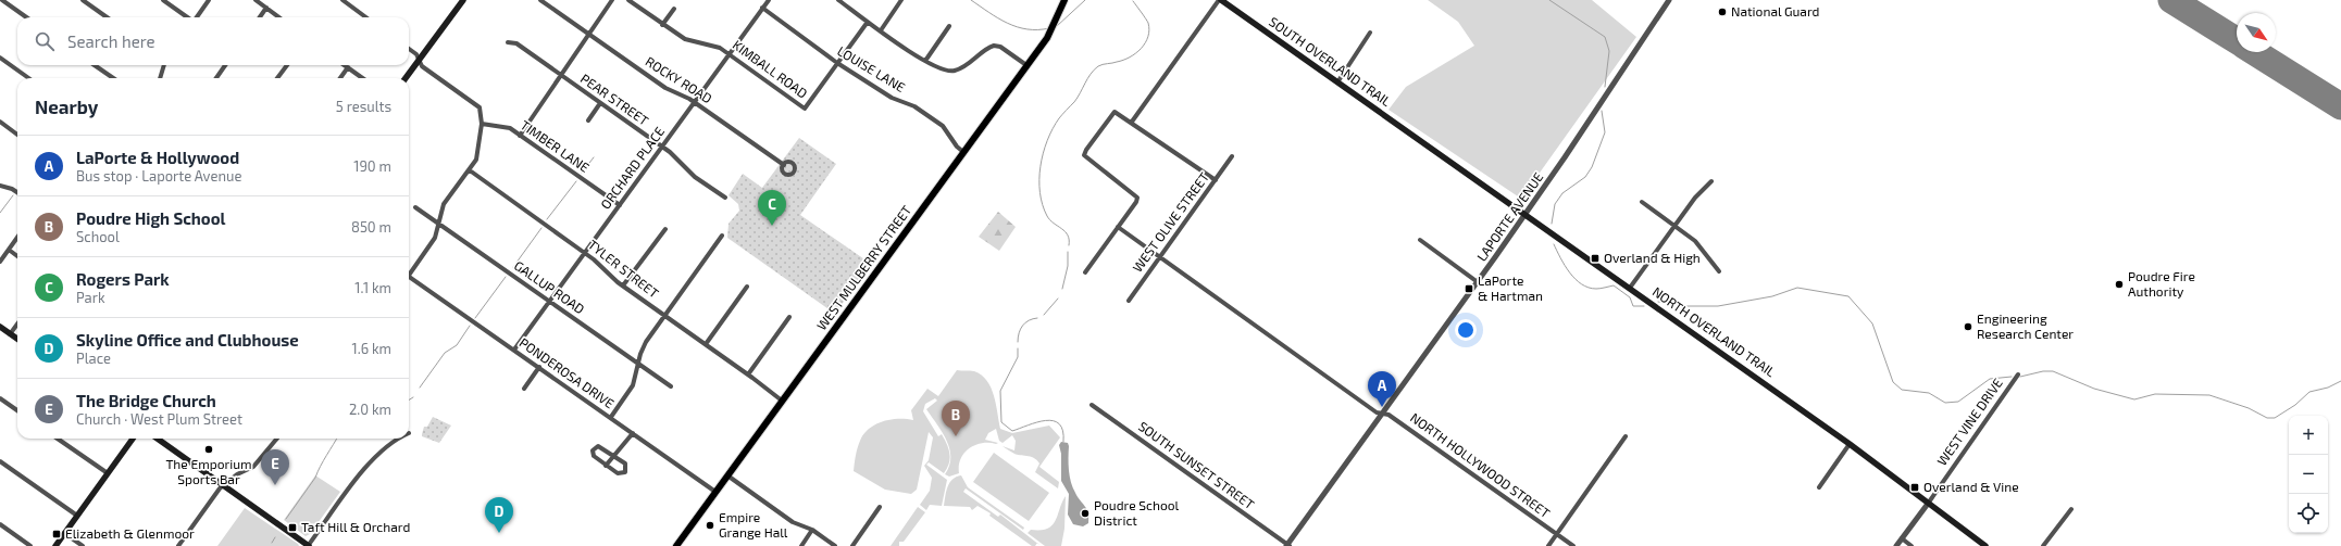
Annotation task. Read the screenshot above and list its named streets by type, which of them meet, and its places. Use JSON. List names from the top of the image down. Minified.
{"streets":{"main road":["SOUTH OVERLAND TRAIL","WEST MULBERRY STREET","NORTH OVERLAND TRAIL"],"street":["KIMBALL ROAD","LOUISE LANE","ROCKY ROAD","PEAR STREET","TIMBER LANE","ORCHARD PLACE","LAPORTE AVENUE","WEST OLIVE STREET","TYLER STREET","GALLUP ROAD","PONDEROSA DRIVE","WEST VINE DRIVE","SOUTH SUNSET STREET","NORTH HOLLYWOOD STREET"]},"crossings":[["SOUTH OVERLAND TRAIL","NORTH OVERLAND TRAIL"],["KIMBALL ROAD","LOUISE LANE"],["KIMBALL ROAD","ORCHARD PLACE"],["LOUISE LANE","ORCHARD PLACE"],["LOUISE LANE","WEST MULBERRY STREET"],["ROCKY ROAD","ORCHARD PLACE"],["PEAR STREET","ORCHARD PLACE"],["TIMBER LANE","ORCHARD PLACE"],["ORCHARD PLACE","TYLER STREET"],["ORCHARD PLACE","GALLUP ROAD"],["ORCHARD PLACE","PONDEROSA DRIVE"],["LAPORTE AVENUE","NORTH OVERLAND TRAIL"],["LAPORTE AVENUE","SOUTH SUNSET STREET"],["LAPORTE AVENUE","NORTH HOLLYWOOD STREET"],["WEST OLIVE STREET","NORTH HOLLYWOOD STREET"],["WEST MULBERRY STREET","TYLER STREET"],["WEST MULBERRY STREET","PONDEROSA DRIVE"],["NORTH OVERLAND TRAIL","WEST VINE DRIVE"]],"places":{"other":["National Guard","Poudre Fire Authority","Engineering Research Center","The Emporium Sports Bar","Poudre School District","Empire Grange Hall"],"transit":["Overland & High","LaPorte & Hartman","Overland & Vine","Taft Hill & Orchard","Elizabeth & Glenmoor"]},"north":"bottom right","page":{"search":"Search here","heading":["Nearby","5 results"],"list":[{"mark":"A","name":"LaPorte & Hollywood","note":"Bus stop · Laporte Avenue","value":"190 m"},{"mark":"B","name":"Poudre High School","note":"School","value":"850 m"},{"mark":"C","name":"Rogers Park","note":"Park","value":"1.1 km"},{"mark":"D","name":"Skyline Office and Clubhouse","note":"Place","value":"1.6 km"},{"mark":"E","name":"The Bridge Church","note":"Church · West Plum Street","value":"2.0 km"}],"pins":["C","A","B","E","D"],"map_buttons":["+","−"]}}
